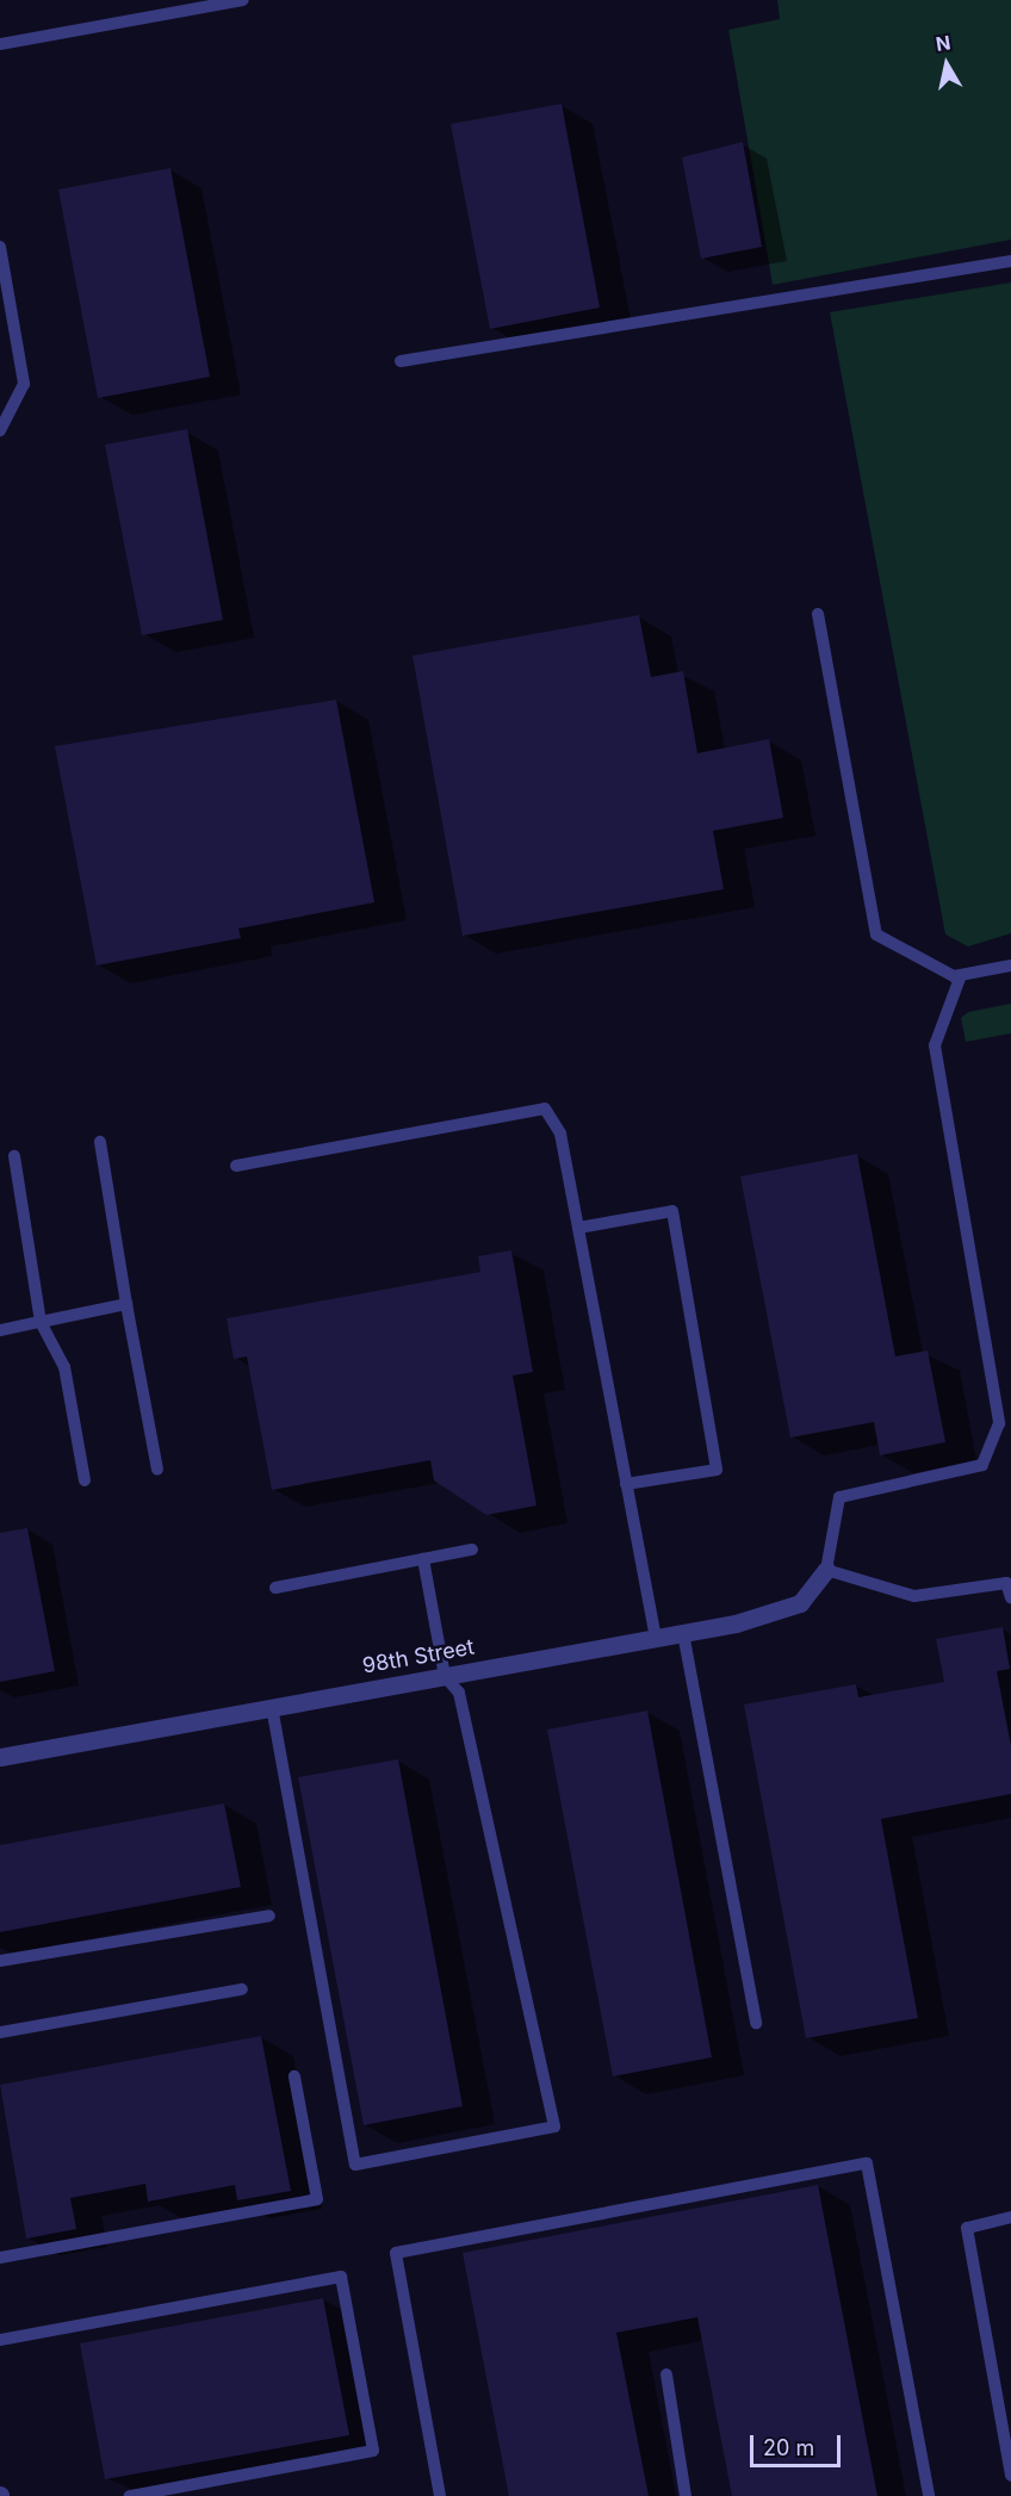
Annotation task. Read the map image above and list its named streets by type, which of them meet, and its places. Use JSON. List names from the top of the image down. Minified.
{"streets":{"street":["98th Street"]},"scale_bar":"20 m","north":"top"}
